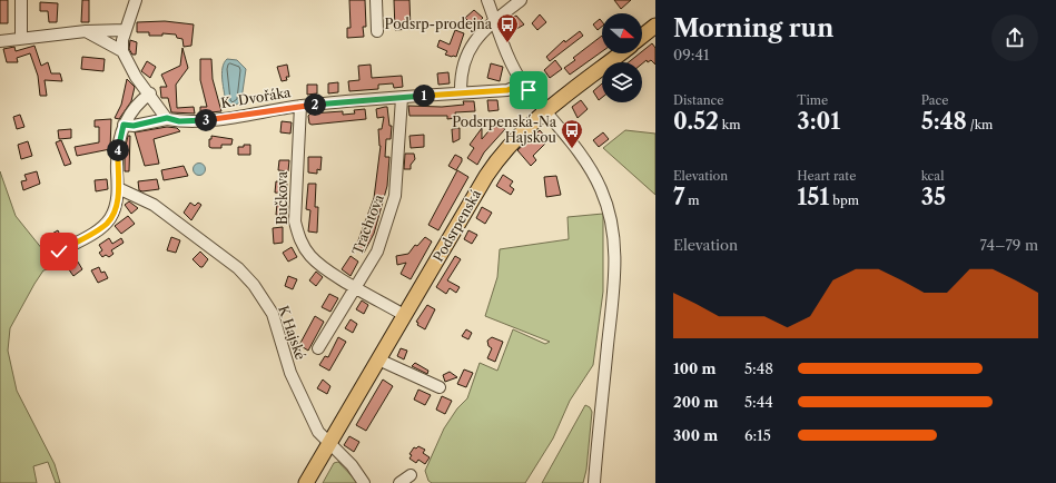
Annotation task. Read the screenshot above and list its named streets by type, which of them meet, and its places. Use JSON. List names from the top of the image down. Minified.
{"streets":{"main road":["Podsrpenská"],"street":["K. Dvořáka","Bučkova","Trachtova","K Hajské"]},"crossings":[["K. Dvořáka","Bučkova"],["K. Dvořáka","Trachtova"],["Bučkova","Trachtova"],["Bučkova","Podsrpenská"],["Podsrpenská","K Hajské"]],"places":{"bus stop":["Podsrp-prodejna","Podsrpenská-Na Hajskou"]},"north":"right","page":{"heading":["Morning run","09:41"],"stats":[["Distance","0.52 km"],["Time","3:01"],["Pace","5:48 /km"],["Elevation","7 m"],["Heart rate","151 bpm"],["kcal","35"]],"pins":["1","2","3","4"],"chart":["Elevation","74–79 m"],"list":[{"name":"100 m","note":"5:48"},{"name":"200 m","note":"5:44"},{"name":"300 m","note":"6:15"}]}}
